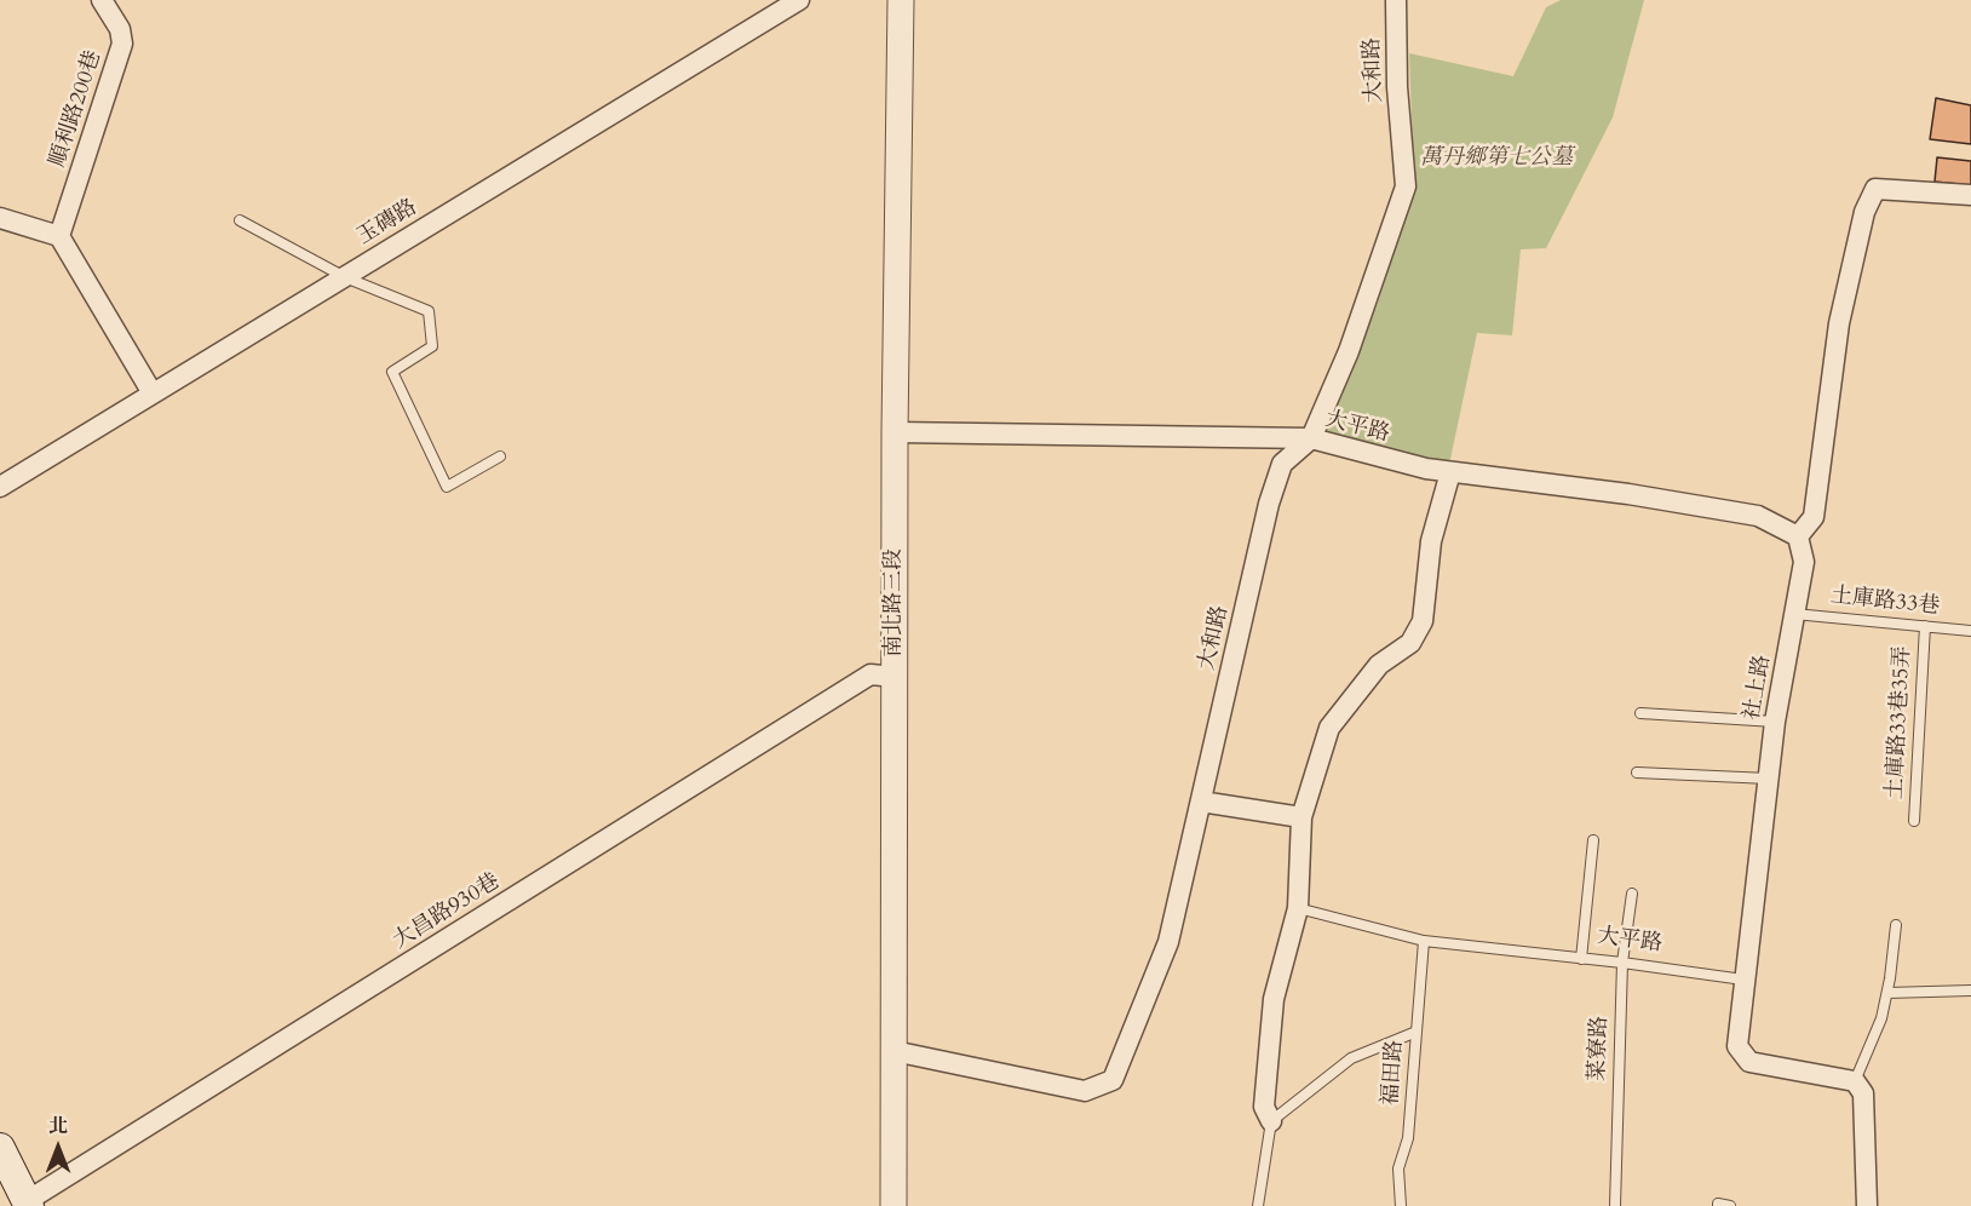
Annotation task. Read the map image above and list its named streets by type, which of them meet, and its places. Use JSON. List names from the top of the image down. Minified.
{"streets":{"street":["大和路","順利路200巷","玉磚路","大平路","南北路三段","社上路","大昌路930巷"],"lane":["土庫路33巷","土庫路33巷35弄","菜寮路","福田路"]},"crossings":[["大和路","大平路"],["大和路","南北路三段"],["大平路","南北路三段"],["大平路","社上路"],["大平路","菜寮路"],["大平路","福田路"],["土庫路33巷","社上路"],["土庫路33巷","土庫路33巷35弄"],["南北路三段","大昌路930巷"]],"parks":["萬丹鄉第七公墓"],"north":"top"}
